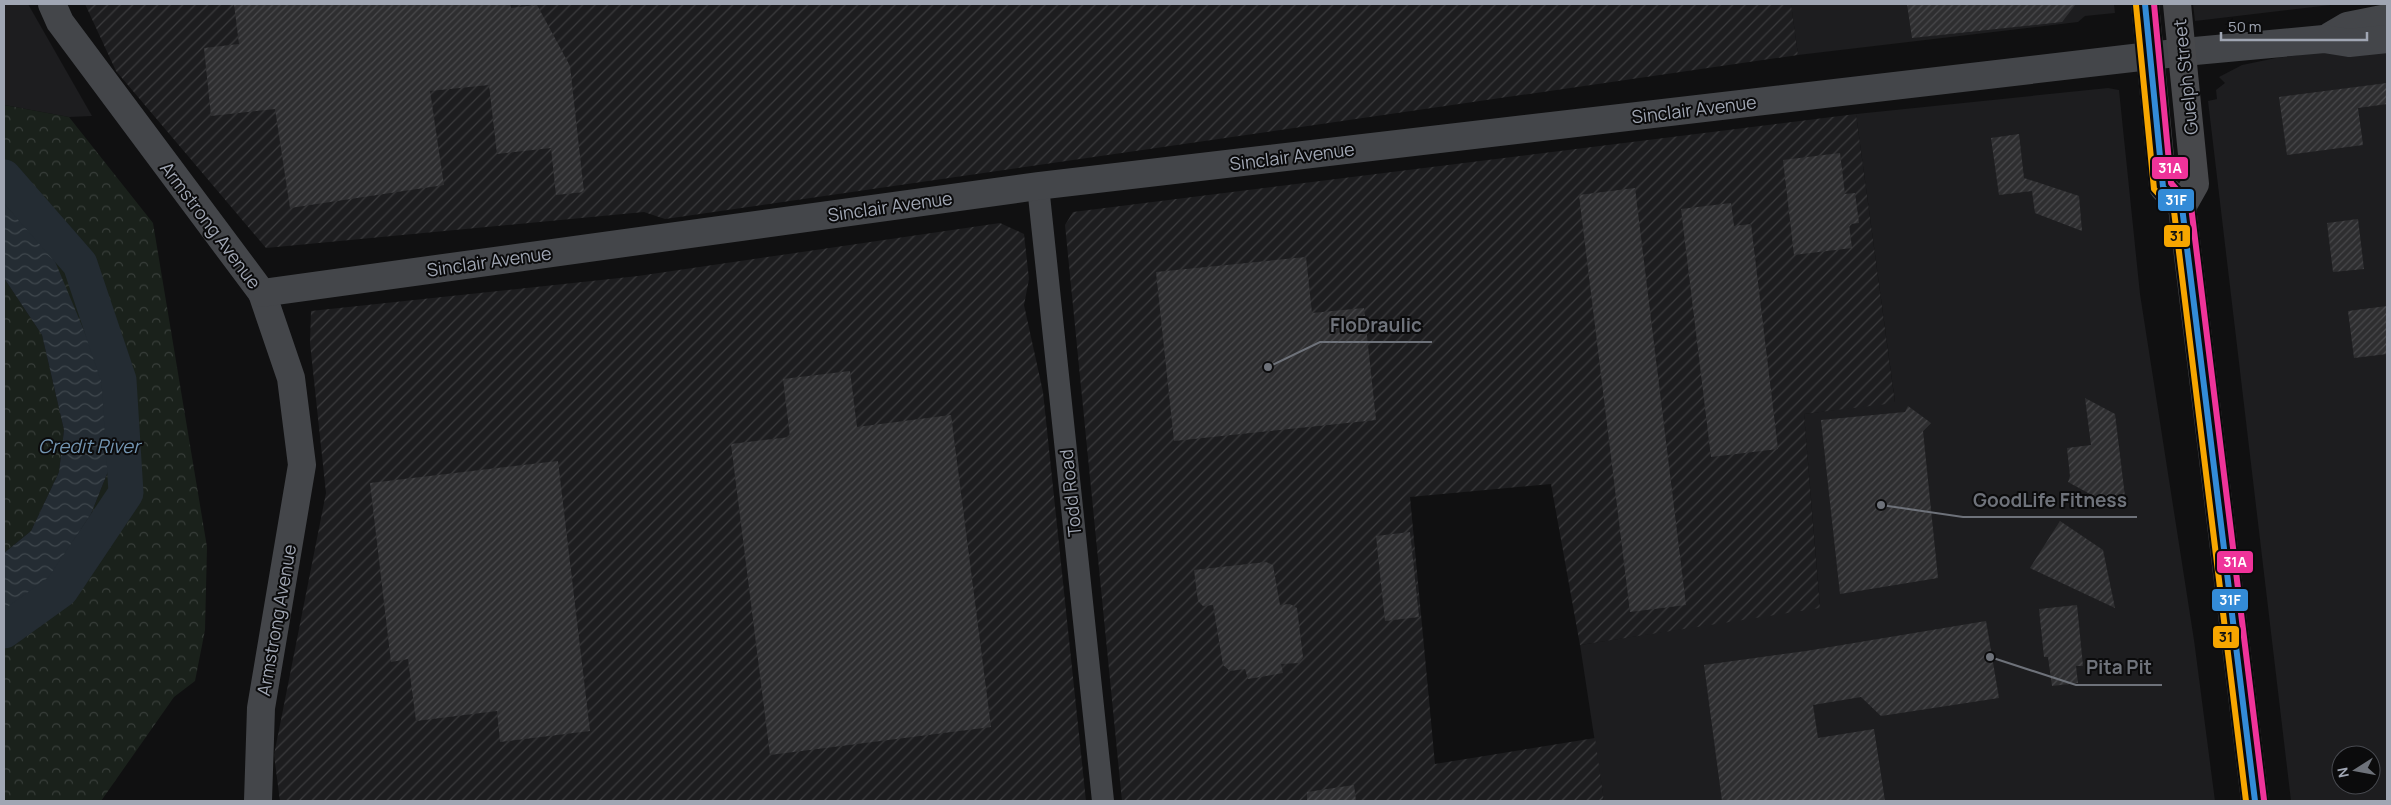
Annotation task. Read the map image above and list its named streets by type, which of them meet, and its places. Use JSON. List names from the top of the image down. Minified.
{"streets":{"main road":["Guelph Street"],"street":["Sinclair Avenue","Armstrong Avenue","Todd Road"]},"crossings":[["Guelph Street","Sinclair Avenue"],["Sinclair Avenue","Armstrong Avenue"],["Sinclair Avenue","Todd Road"]],"water":["Credit River"],"places":["FloDraulic","GoodLife Fitness","Pita Pit"],"lines":["transit line 31F","transit line 31A","transit line 31"],"scale_bar":"50 m","north":"left"}
